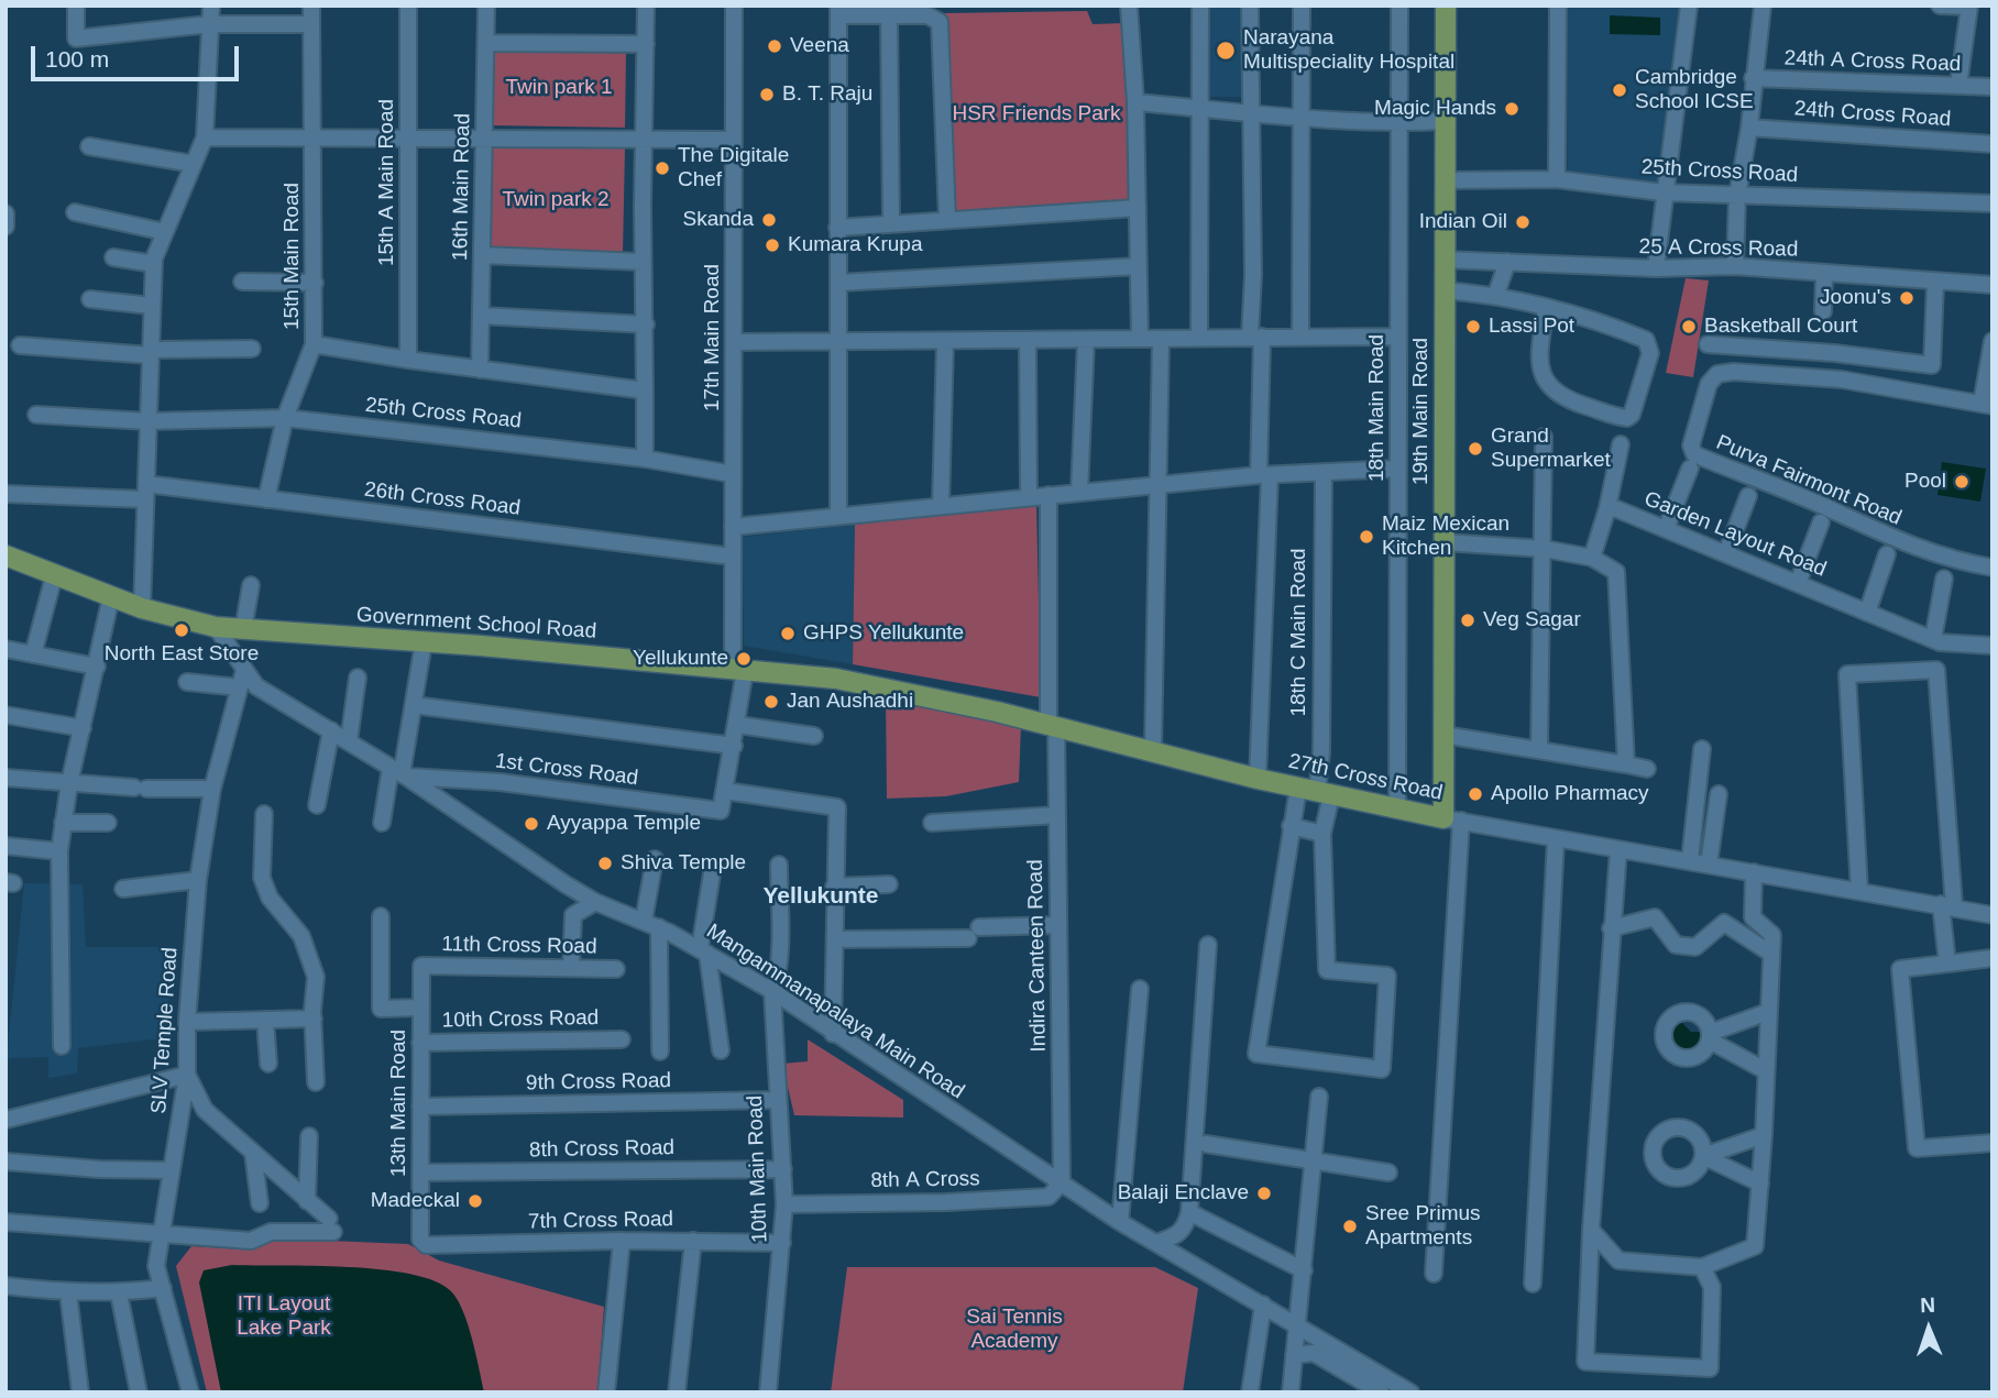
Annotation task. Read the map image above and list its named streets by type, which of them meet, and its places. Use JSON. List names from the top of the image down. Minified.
{"streets":{"main road":["19th Main Road","Government School Road","27th Cross Road"],"street":["24th A Cross Road","24th Cross Road","25th Cross Road","15th A Main Road","16th Main Road","25 A Cross Road","15th Main Road","17th Main Road","18th Main Road","Purva Fairmont Road","26th Cross Road","Garden Layout Road","18th C Main Road","1st Cross Road","11th Cross Road","Indira Canteen Road","Mangammanapalaya Main Road","10th Cross Road","SLV Temple Road","9th Cross Road","13th Main Road","8th Cross Road","10th Main Road","8th A Cross","7th Cross Road"]},"crossings":[["25th Cross Road","15th Main Road"],["25th Cross Road","17th Main Road"],["25th Cross Road","19th Main Road"],["25 A Cross Road","19th Main Road"],["15th Main Road","26th Cross Road"],["17th Main Road","26th Cross Road"],["17th Main Road","Government School Road"],["17th Main Road","1st Cross Road"],["17th Main Road","27th Cross Road"],["18th Main Road","27th Cross Road"],["19th Main Road","27th Cross Road"],["Government School Road","27th Cross Road"],["Government School Road","Mangammanapalaya Main Road"],["18th C Main Road","27th Cross Road"],["1st Cross Road","Mangammanapalaya Main Road"],["27th Cross Road","Indira Canteen Road"],["11th Cross Road","13th Main Road"],["Indira Canteen Road","Mangammanapalaya Main Road"],["Indira Canteen Road","8th A Cross"],["Mangammanapalaya Main Road","SLV Temple Road"],["Mangammanapalaya Main Road","10th Main Road"],["Mangammanapalaya Main Road","8th A Cross"],["10th Cross Road","13th Main Road"],["9th Cross Road","13th Main Road"],["9th Cross Road","10th Main Road"],["13th Main Road","8th Cross Road"],["13th Main Road","7th Cross Road"],["8th Cross Road","10th Main Road"],["10th Main Road","8th A Cross"],["10th Main Road","7th Cross Road"]],"districts":["Yellukunte"],"parks":["Twin park 1","HSR Friends Park","Twin park 2","ITI Layout Lake Park","Sai Tennis Academy"],"places":["Veena","Narayana Multispeciality Hospital","Cambridge School ICSE","B. T. Raju","Magic Hands","The Digitale Chef","Skanda","Indian Oil","Kumara Krupa","Joonu's","Lassi Pot","Basketball Court","Grand Supermarket","Pool","Maiz Mexican Kitchen","Veg Sagar","North East Store","GHPS Yellukunte","Yellukunte","Jan Aushadhi","Apollo Pharmacy","Ayyappa Temple","Shiva Temple","Balaji Enclave","Madeckal","Sree Primus Apartments"],"scale_bar":"100 m","north":"top"}
